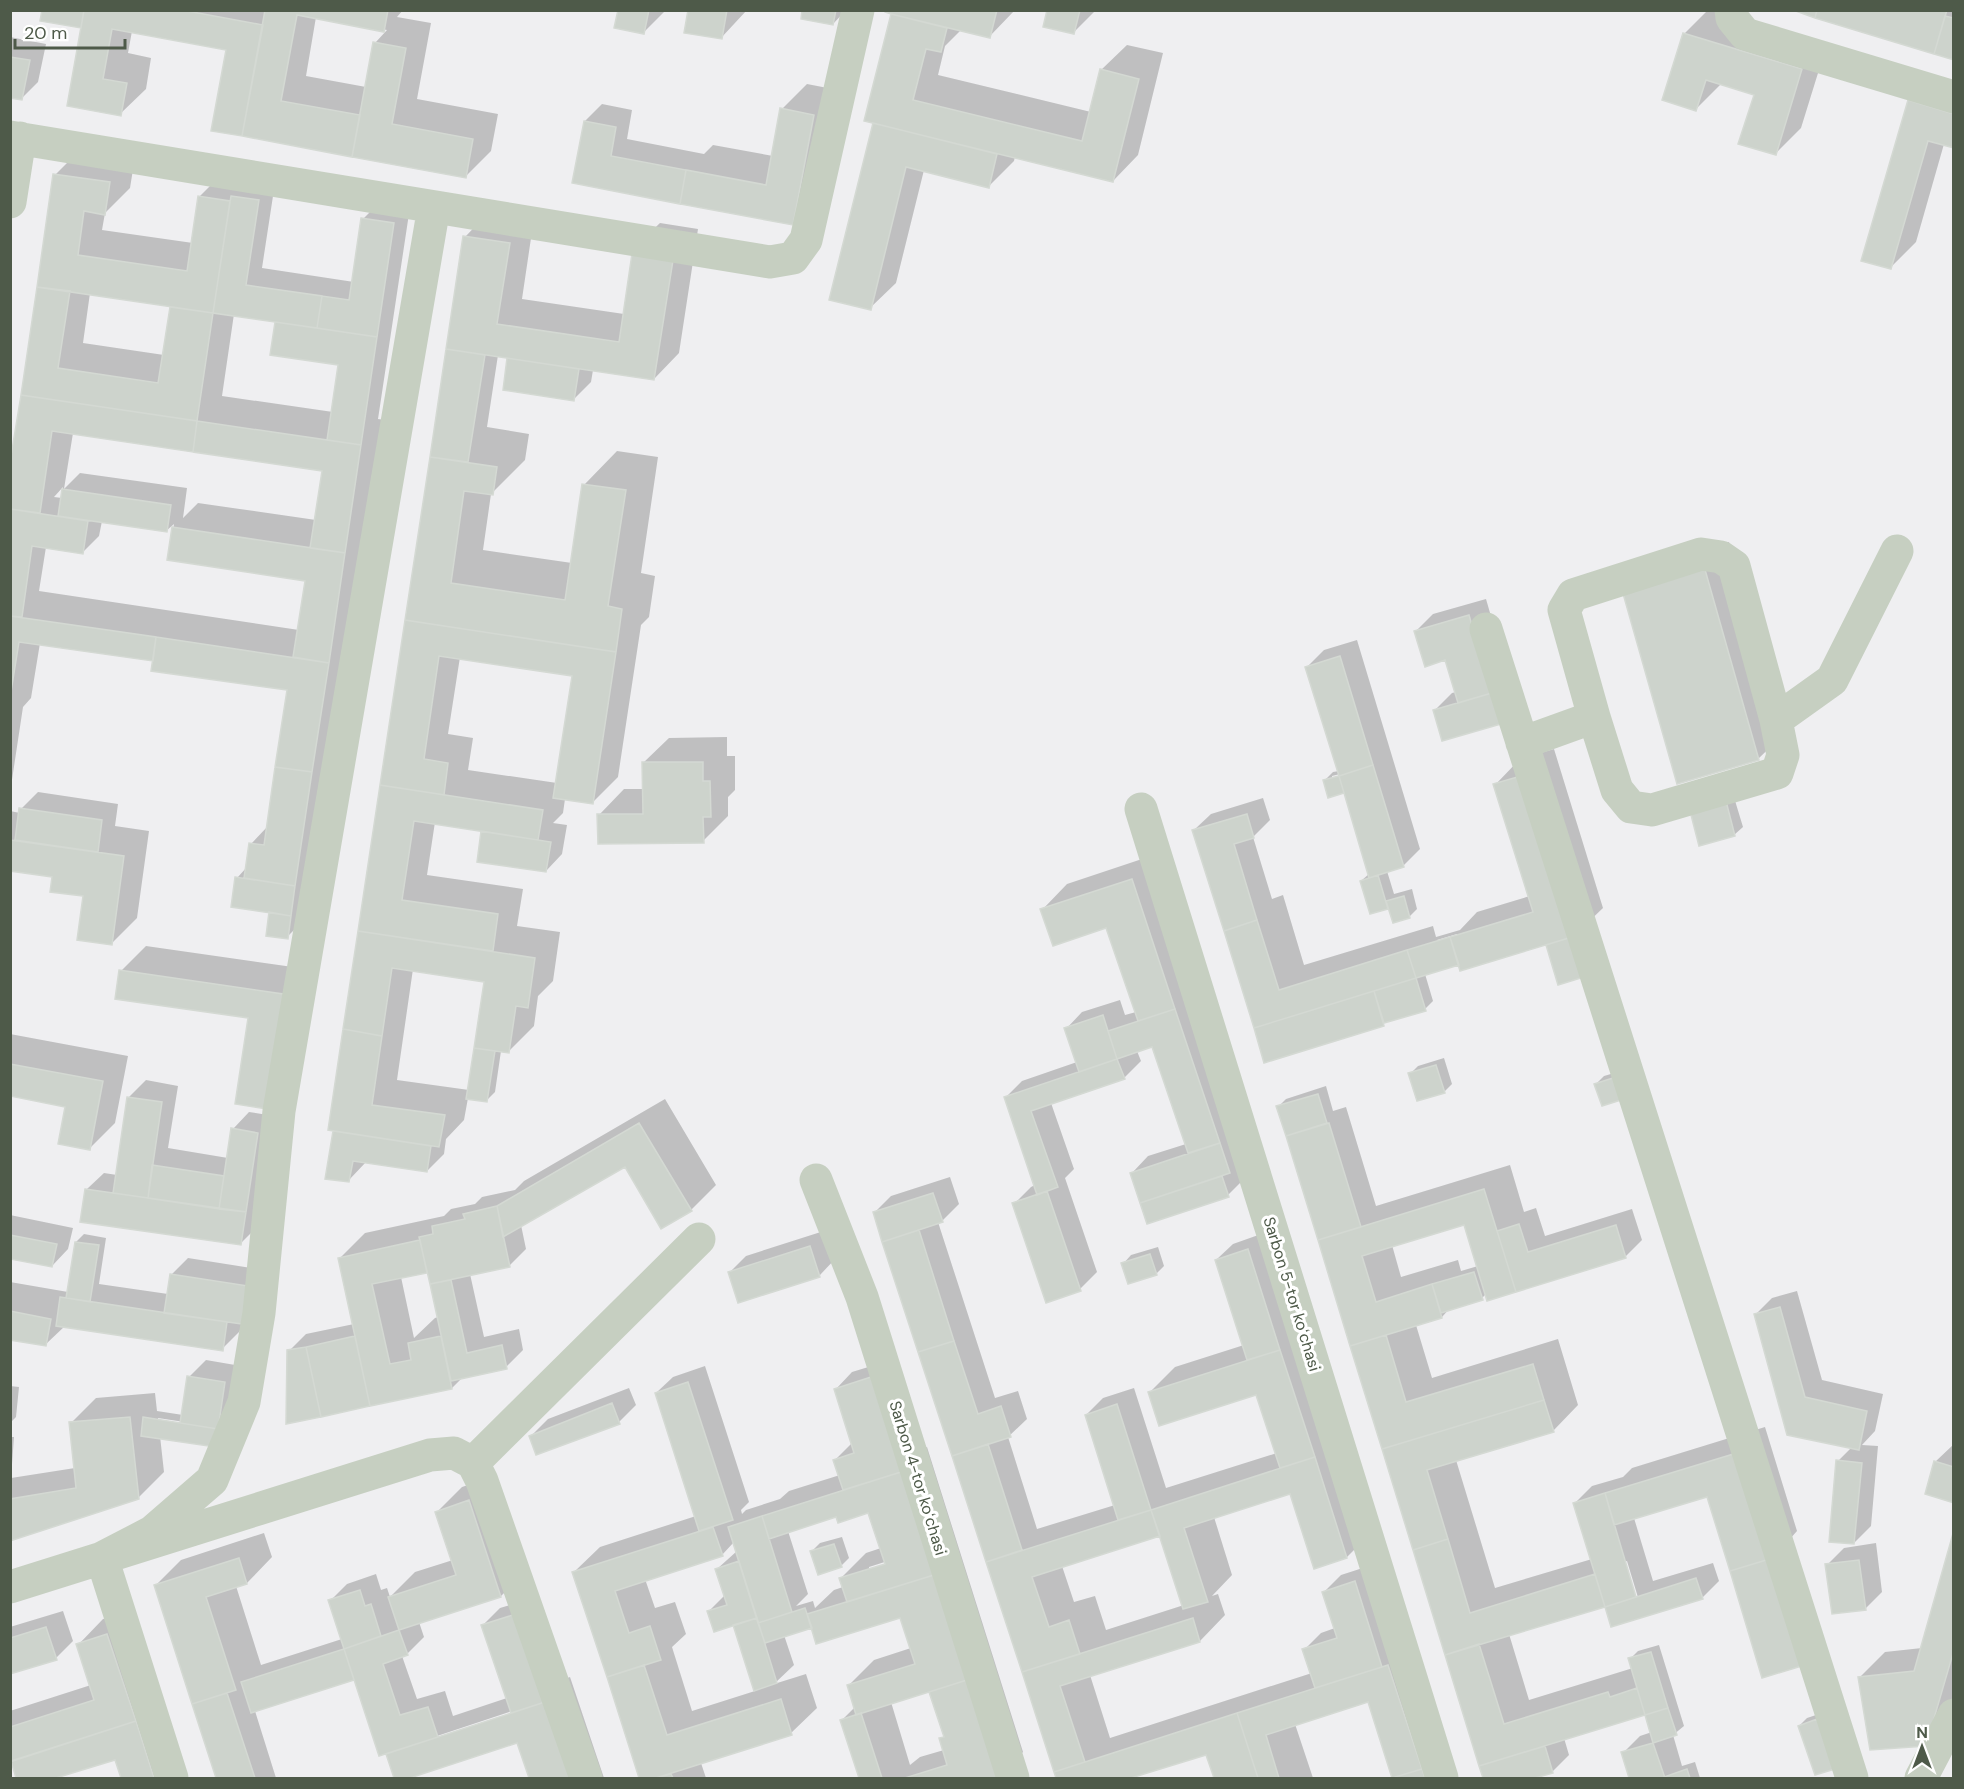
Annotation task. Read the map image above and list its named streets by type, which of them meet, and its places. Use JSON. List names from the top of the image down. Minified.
{"streets":{"street":["Sarbon 5-tor koʻchasi","Sarbon 4-tor koʻchasi"]},"scale_bar":"20 m","north":"top"}
